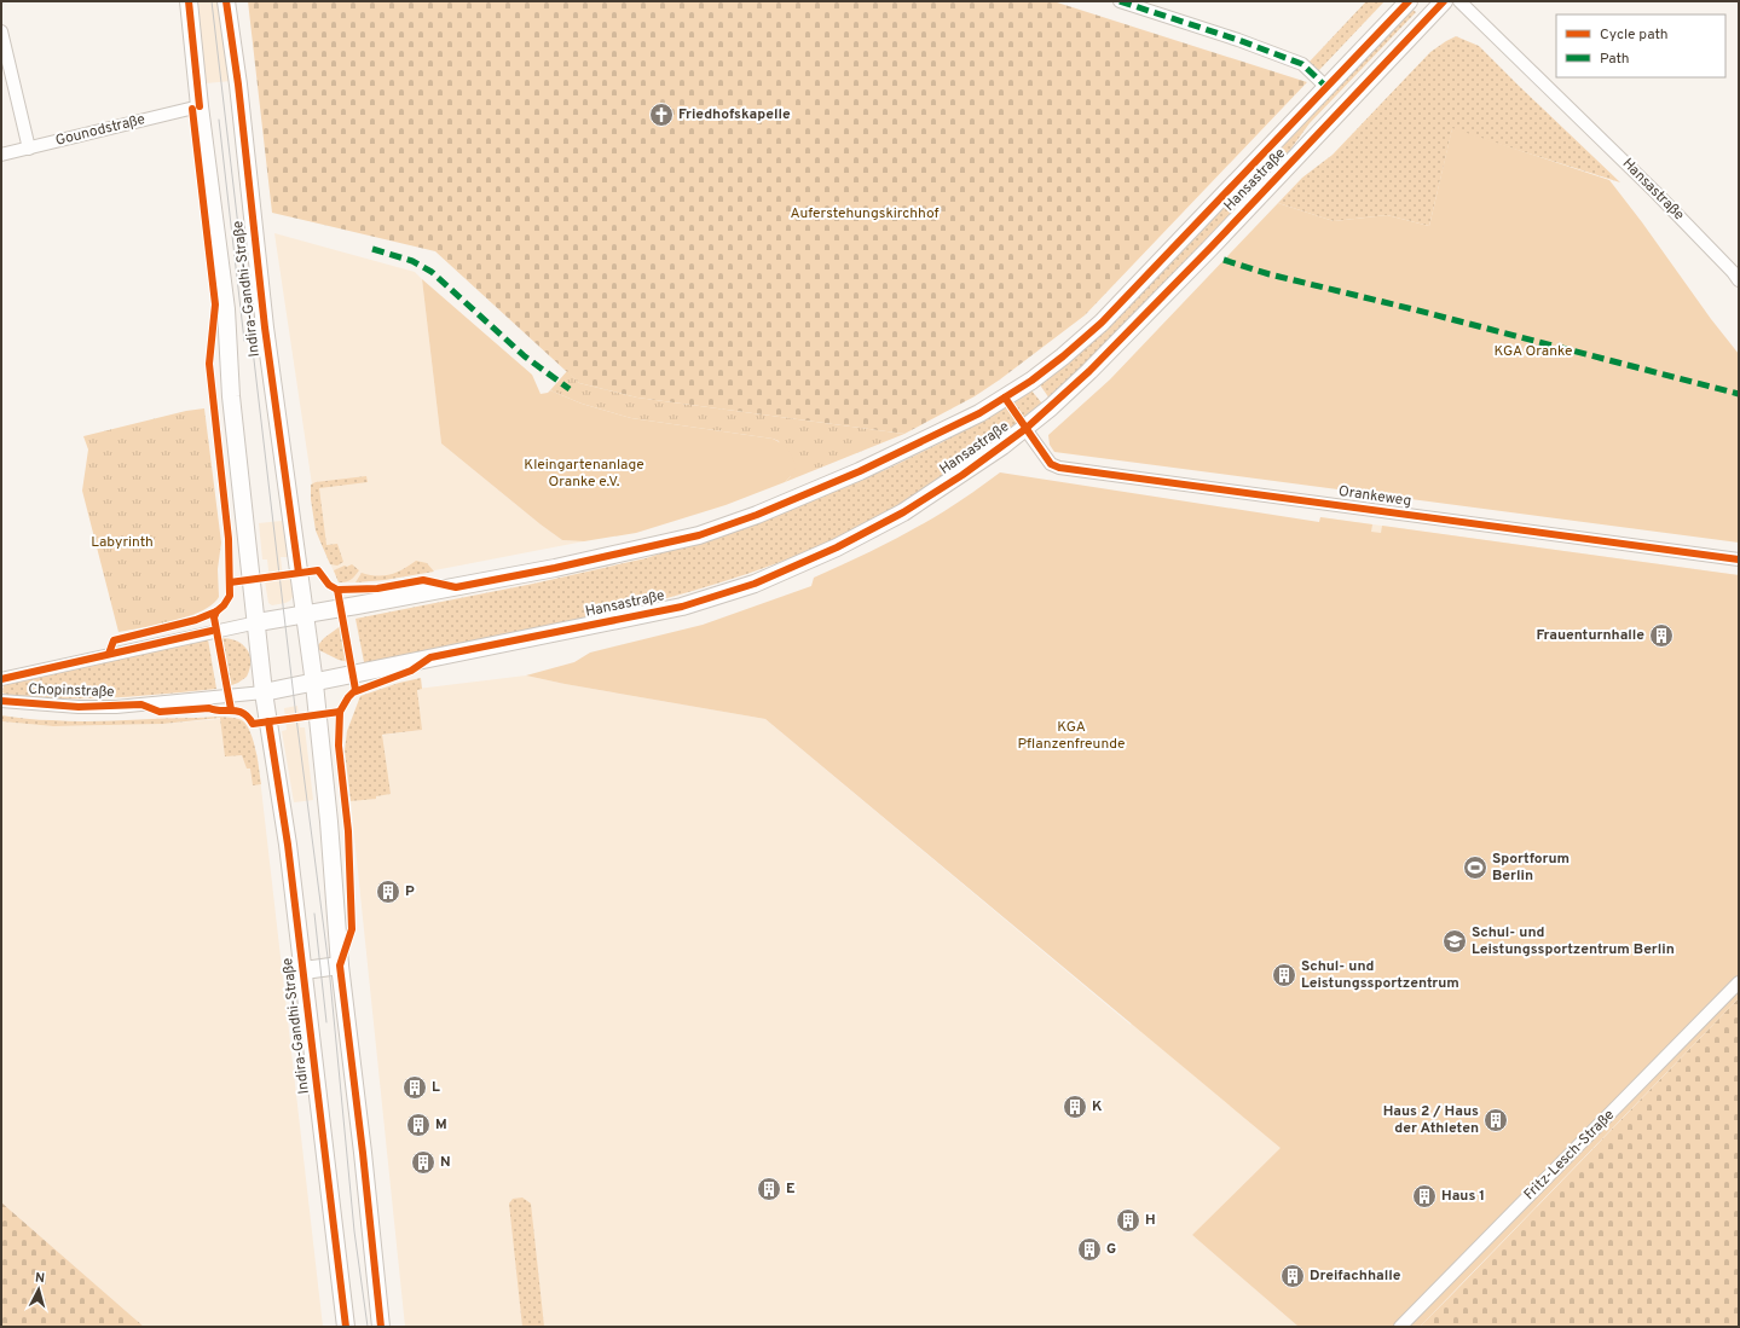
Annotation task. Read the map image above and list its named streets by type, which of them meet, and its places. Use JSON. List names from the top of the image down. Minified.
{"streets":{"main road":["Hansastraße","Indira-Gandhi-Straße"],"street":["Gounodstraße","Orankeweg","Chopinstraße","Fritz-Lesch-Straße"]},"crossings":[["Gounodstraße","Indira-Gandhi-Straße"],["Hansastraße","Indira-Gandhi-Straße"],["Hansastraße","Orankeweg"],["Hansastraße","Chopinstraße"],["Indira-Gandhi-Straße","Chopinstraße"]],"parks":["Auferstehungskirchhof","KGA Oranke","Kleingartenanlage Oranke e.V.","Labyrinth","KGA Pflanzenfreunde"],"places":{"church":["Friedhofskapelle"],"building":["Frauenturnhalle","P","Schul- und Leistungssportzentrum","L","K","Haus 2 / Haus der Athleten","M","N","E","Haus 1","H","G","Dreifachhalle"],"sports":["Sportforum Berlin"],"school or university":["Schul- und Leistungssportzentrum Berlin"]},"legend":["Cycle path","Path"],"north":"top"}
